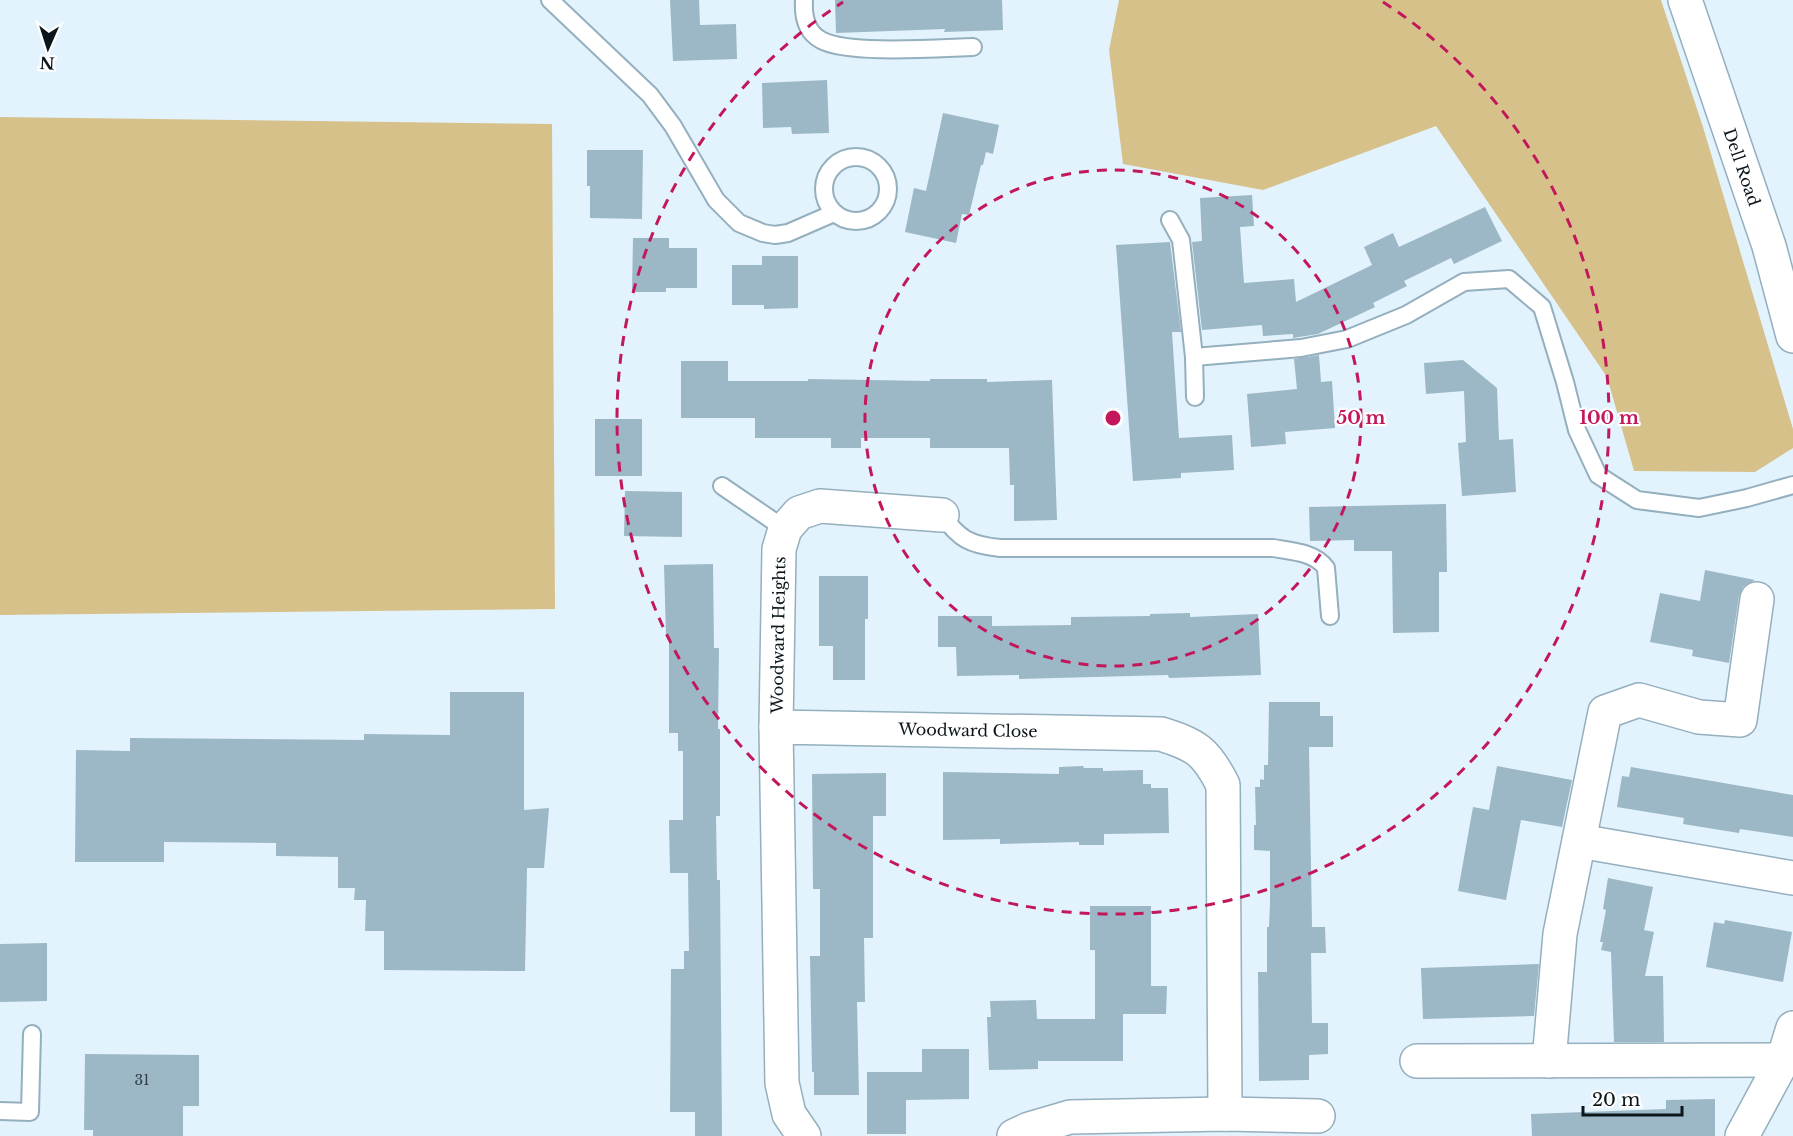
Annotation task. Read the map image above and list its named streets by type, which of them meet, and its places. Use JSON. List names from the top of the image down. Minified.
{"streets":{"street":["Dell Road","Woodward Heights","Woodward Close"]},"crossings":[["Woodward Heights","Woodward Close"]],"house_numbers":["31"],"scale_bar":"20 m","north":"bottom","rings":["50 m","100 m"]}
